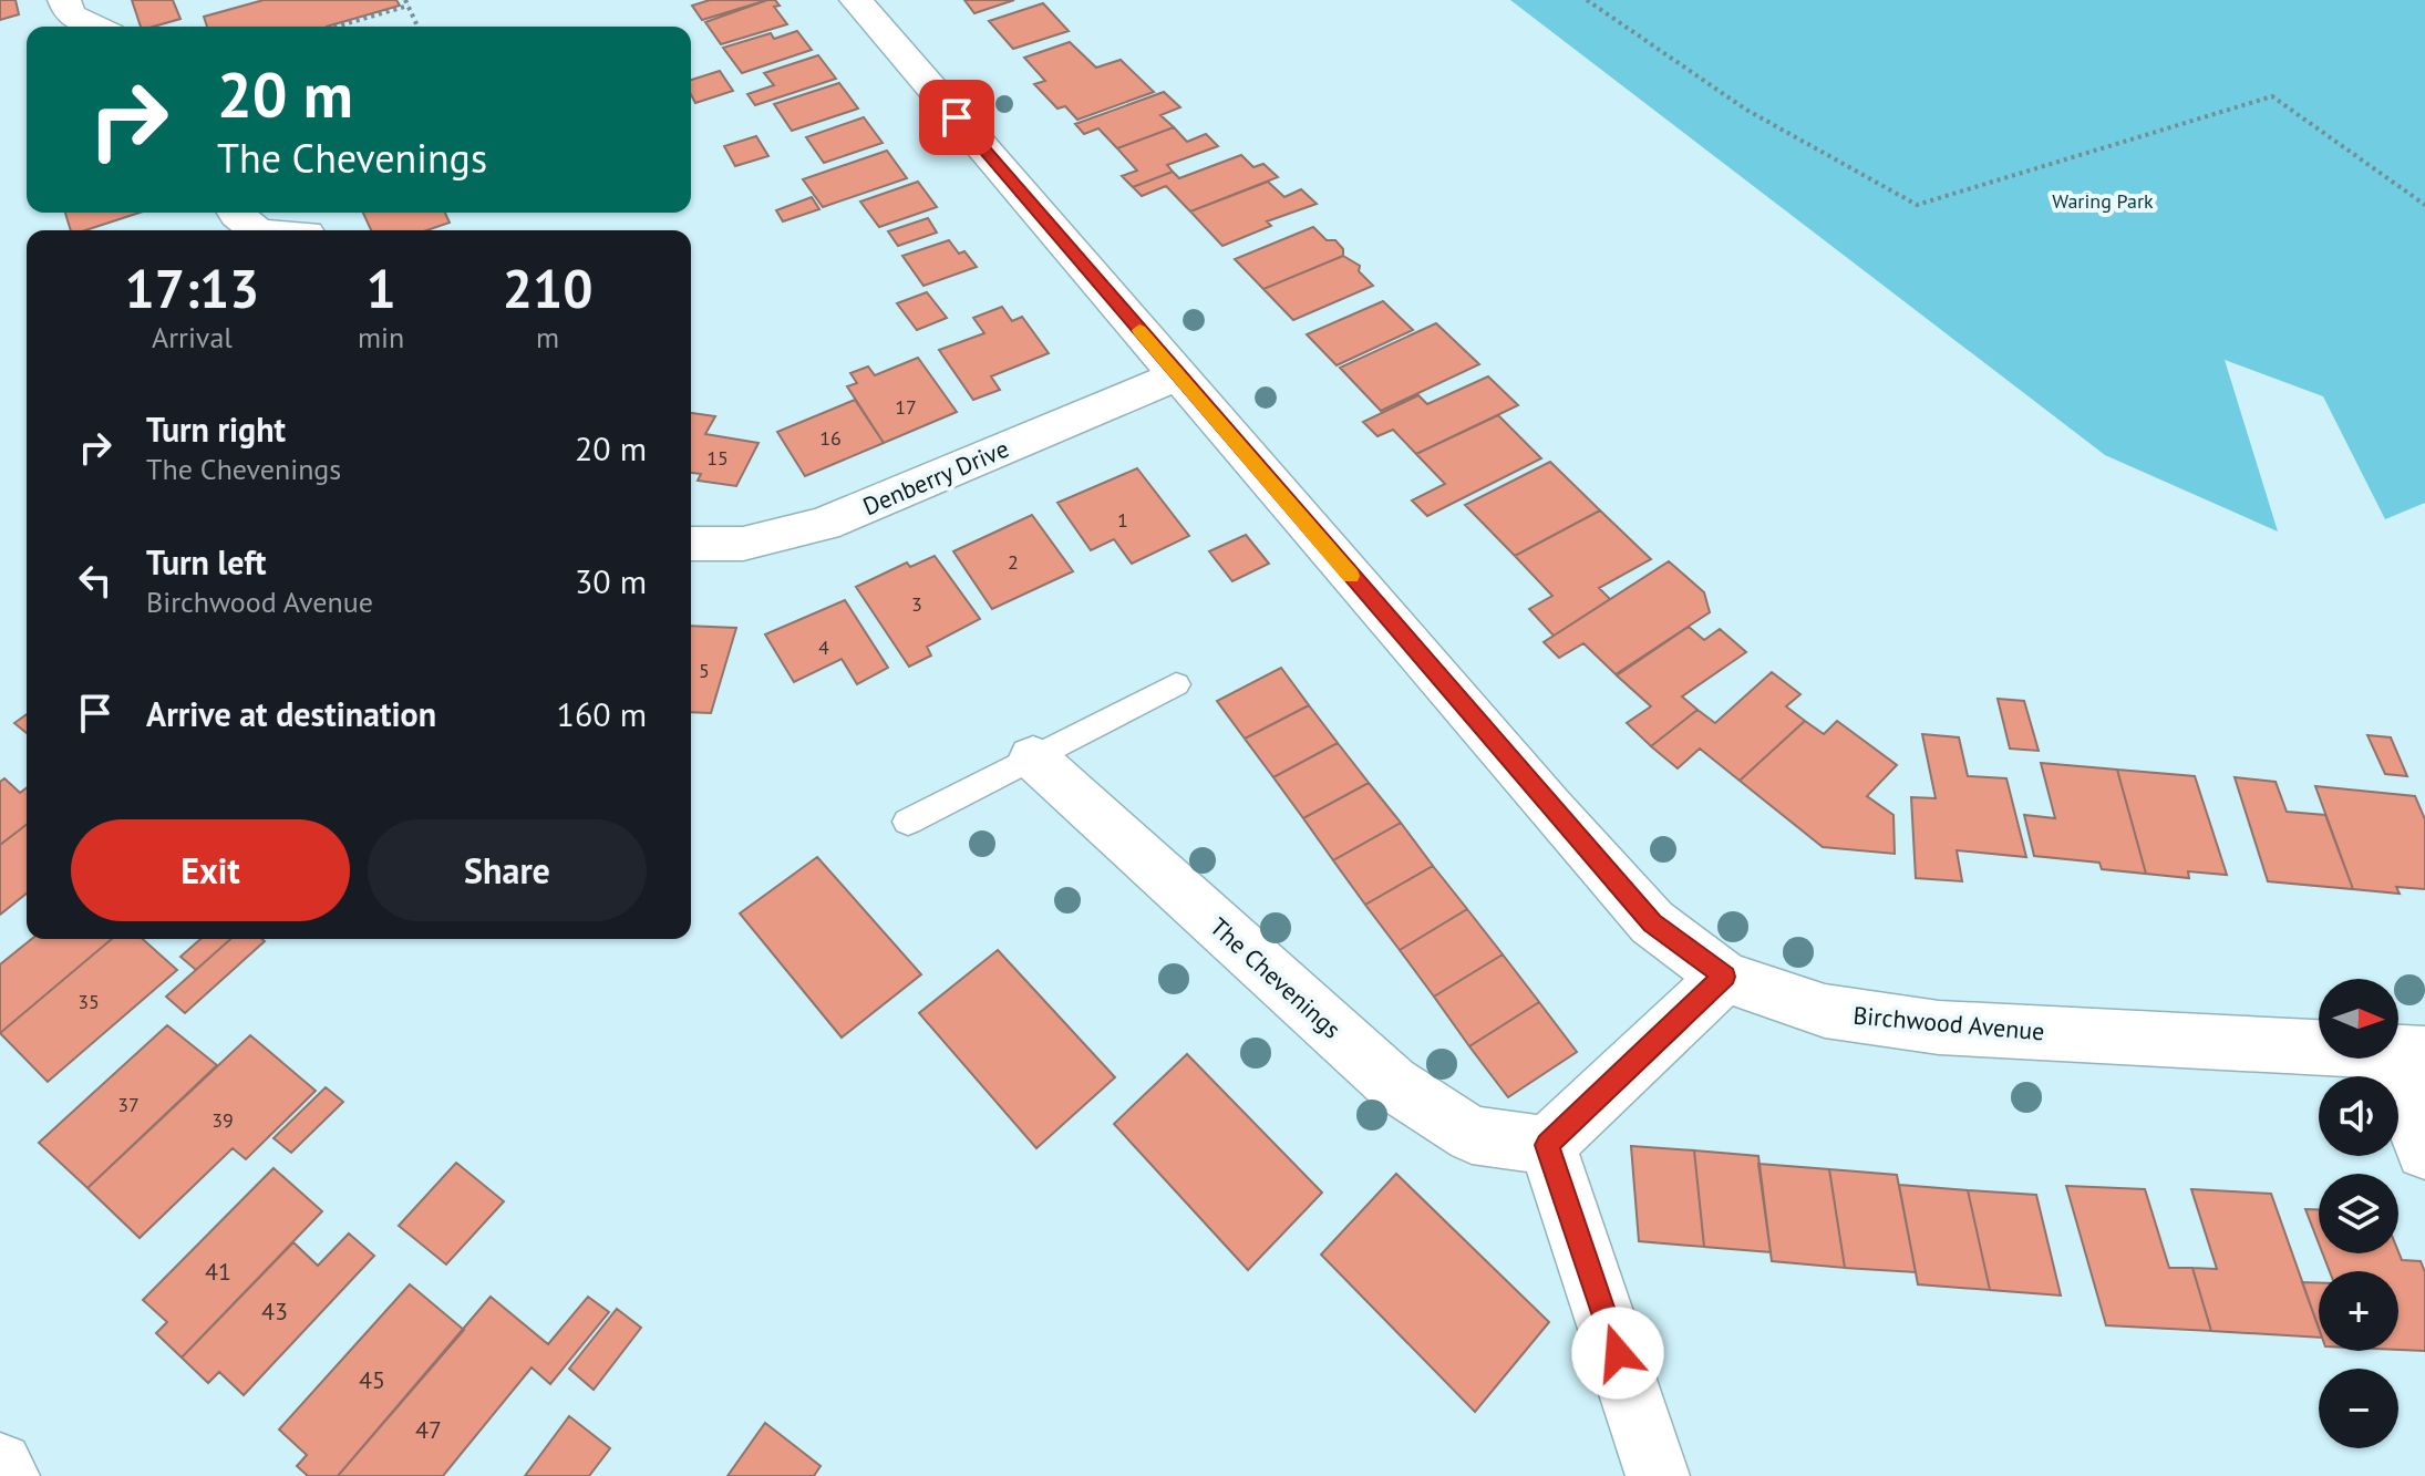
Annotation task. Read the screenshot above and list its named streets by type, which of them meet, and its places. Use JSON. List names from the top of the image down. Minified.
{"streets":{"street":["Denberry Drive","The Chevenings","Birchwood Avenue"]},"crossings":[["Denberry Drive","Birchwood Avenue"]],"parks":["Waring Park"],"house_numbers":["17","16","15","1","2","3","4","5","35","37","39","41","43","45","47"],"north":"right","page":{"turn":["20 m","The Chevenings"],"eta":["17:13","Arrival","1","min","210","m"],"list":[{"name":"Turn right","note":"The Chevenings","value":"20 m"},{"name":"Turn left","note":"Birchwood Avenue","value":"30 m"},{"name":"Arrive at destination","value":"160 m"}],"buttons":["Exit","Share"],"map_buttons":["+","−"]}}
